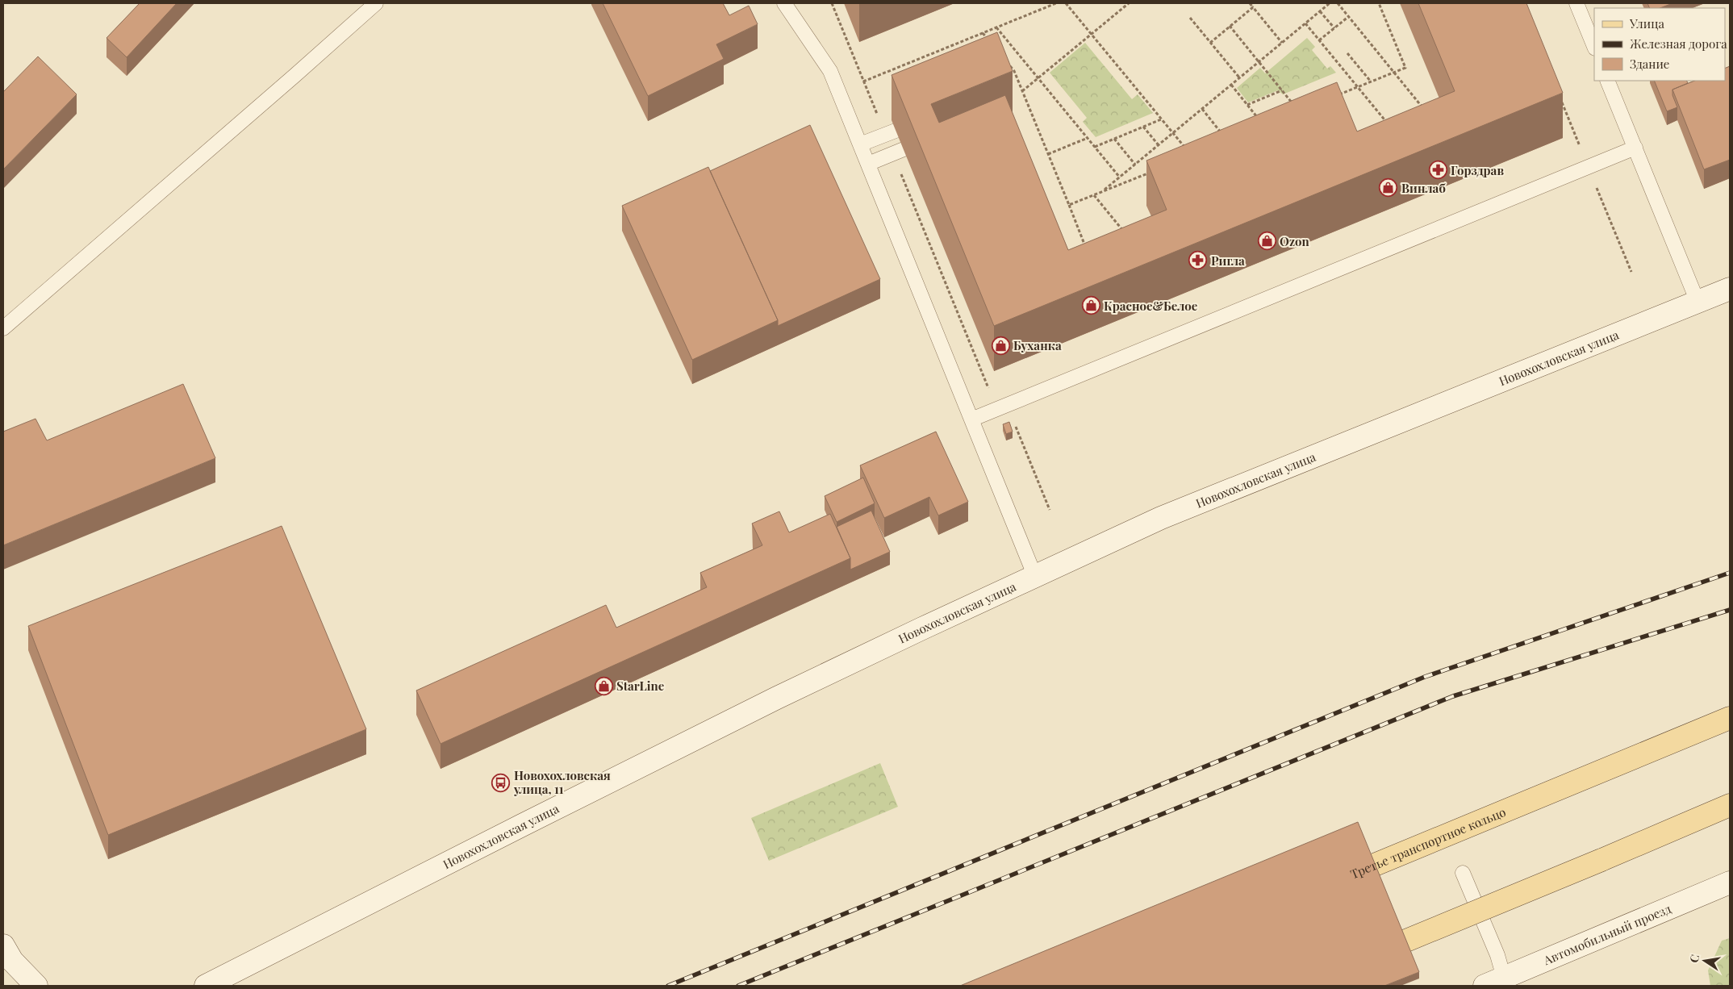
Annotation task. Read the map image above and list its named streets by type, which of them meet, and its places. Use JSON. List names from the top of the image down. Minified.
{"streets":{"main road":["Третье транспортное кольцо"],"street":["Новохохловская улица","Автомобильный проезд"]},"places":{"pharmacy":["Горздрав","Ригла"],"shop":["Винлаб","Ozon","Красное&Белое","Буханка","StarLine"],"bus stop":["Новохохловская улица, 11"]},"legend":["Улица","Железная дорога","Здание"],"north":"left"}
